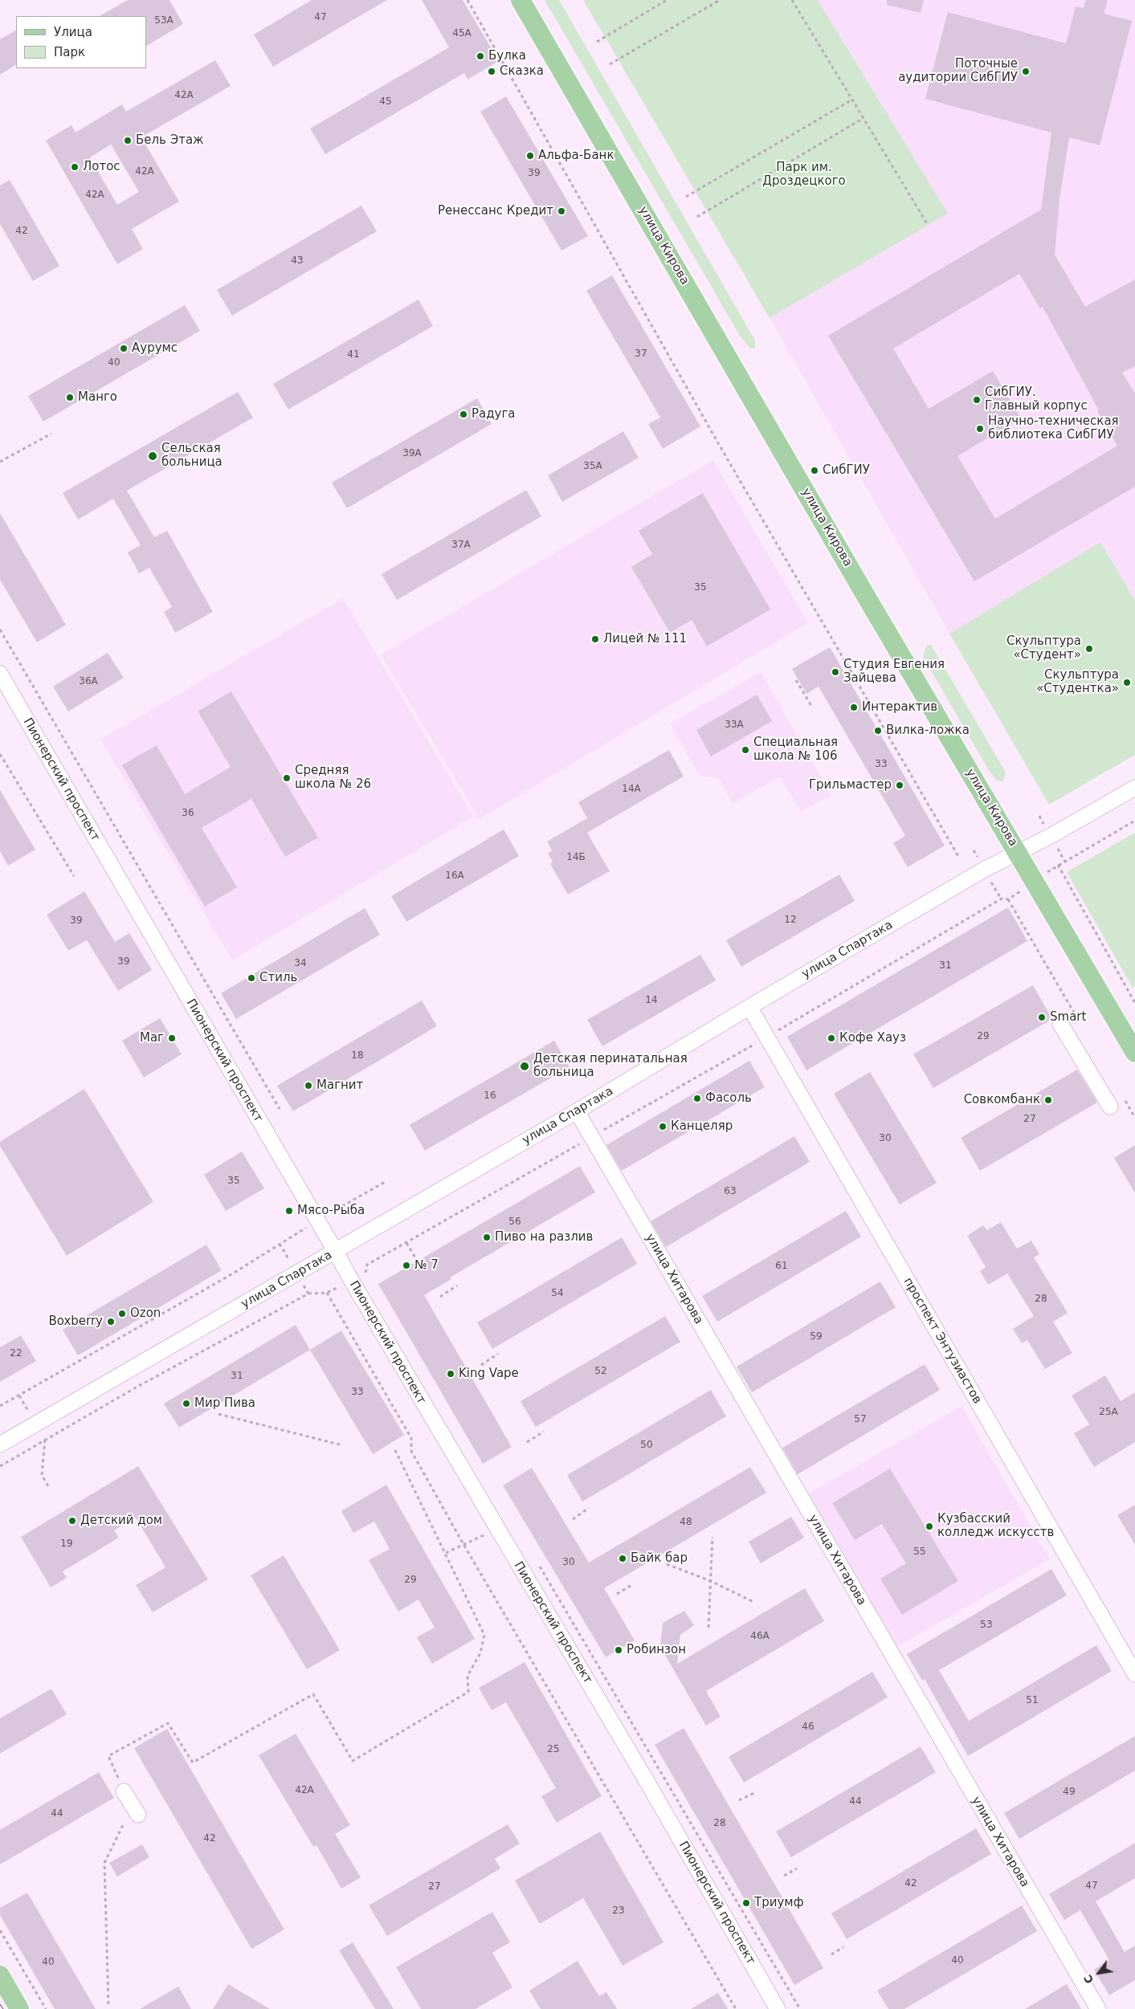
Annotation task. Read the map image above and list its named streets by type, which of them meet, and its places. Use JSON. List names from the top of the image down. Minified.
{"streets":{"main road":["улица Кирова"],"street":["Пионерский проспект","улица Спартака","улица Хитарова","проспект Энтузиастов"]},"crossings":[["улица Кирова","улица Спартака"],["Пионерский проспект","улица Спартака"],["улица Спартака","улица Хитарова"],["улица Спартака","проспект Энтузиастов"]],"parks":["Парк им. Дроздецкого"],"places":["Булка","Сказка","Поточные аудитории СибГИУ","Бель Этаж","Альфа-Банк","Лотос","Ренессанс Кредит","Аурумс","Манго","СибГИУ. Главный корпус","Радуга","Научно-техническая библиотека СибГИУ","Сельская больница","СибГИУ","Лицей № 111","Скульптура «Студент»","Студия Евгения Зайцева","Скульптура «Студентка»","Интерактив","Вилка-ложка","Специальная школа № 106","Средняя школа № 26","Грильмастер","Стиль","Smart","Маг","Кофе Хауз","Детская перинатальная больница","Магнит","Фасоль","Совкомбанк","Канцеляр","Мясо-Рыба","Пиво на разлив","№ 7","Ozon","Boxberry","King Vape","Мир Пива","Детский дом","Кузбасский колледж искусств","Байк бар","Робинзон","Триумф"],"house_numbers":["47","53А","45А","42А","45","42А","39","42А","42","43","37","41","40","39А","35А","37А","35","36А","33А","33","14А","36","14Б","16А","12","39","39","34","31","14","29","18","16","27","30","35","63","56","61","54","28","59","22","52","31","33","25А","57","50","48","19","55","30","29","53","46А","51","46","25","42А","49","44","44","28","42","42","47","27","23","40","40"],"legend":["Улица","Парк"],"north":"bottom left"}
